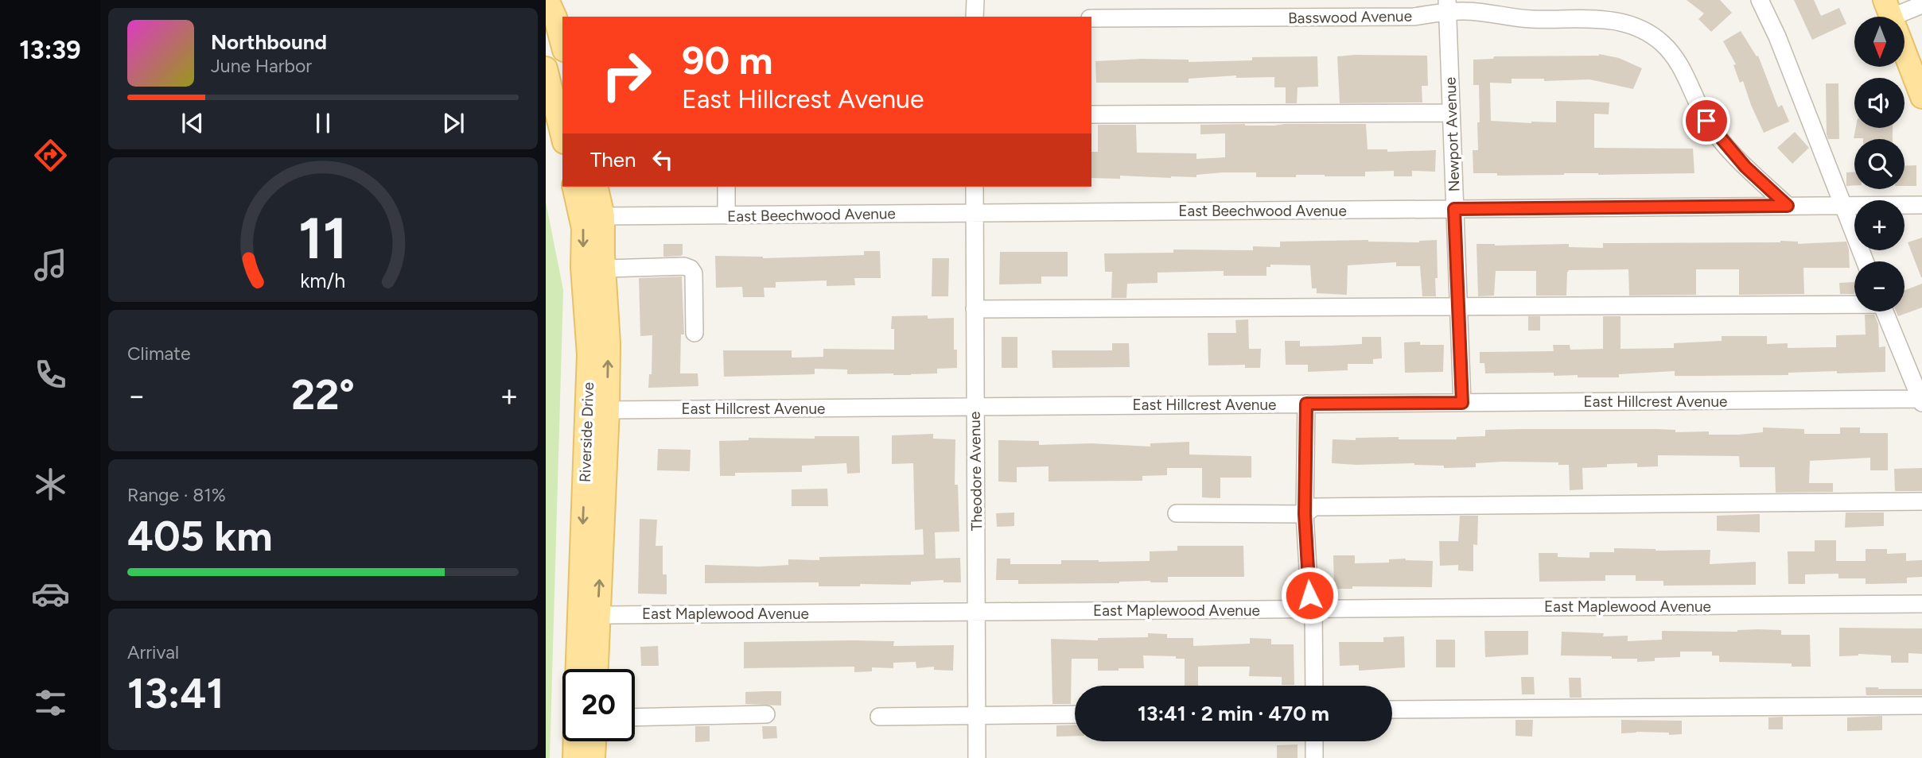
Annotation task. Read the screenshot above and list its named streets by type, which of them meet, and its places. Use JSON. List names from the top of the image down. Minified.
{"streets":{"main road":["Riverside Drive"],"street":["Basswood Avenue","Newport Avenue","East Beechwood Avenue","East Hillcrest Avenue","Theodore Avenue","East Maplewood Avenue"]},"crossings":[["Basswood Avenue","Newport Avenue"],["Basswood Avenue","East Beechwood Avenue"],["Newport Avenue","East Beechwood Avenue"],["Newport Avenue","East Hillcrest Avenue"],["East Beechwood Avenue","Riverside Drive"],["East Beechwood Avenue","Theodore Avenue"],["East Hillcrest Avenue","Riverside Drive"],["East Hillcrest Avenue","Theodore Avenue"],["Riverside Drive","East Maplewood Avenue"],["Theodore Avenue","East Maplewood Avenue"]],"north":"bottom","page":{"tabs":"13:39","map_buttons":["+","−"],"turn":["90 m","East Hillcrest Avenue"],"song":["Northbound","June Harbor"],"then":"Then","tile":["Climate",["Range · 81%","405 km"],["Arrival","13:41"]],"heat":["−","22°","+"],"limit":"20","trip":"13:41 · 2 min · 470 m","gauge":["11","km/h"]}}
